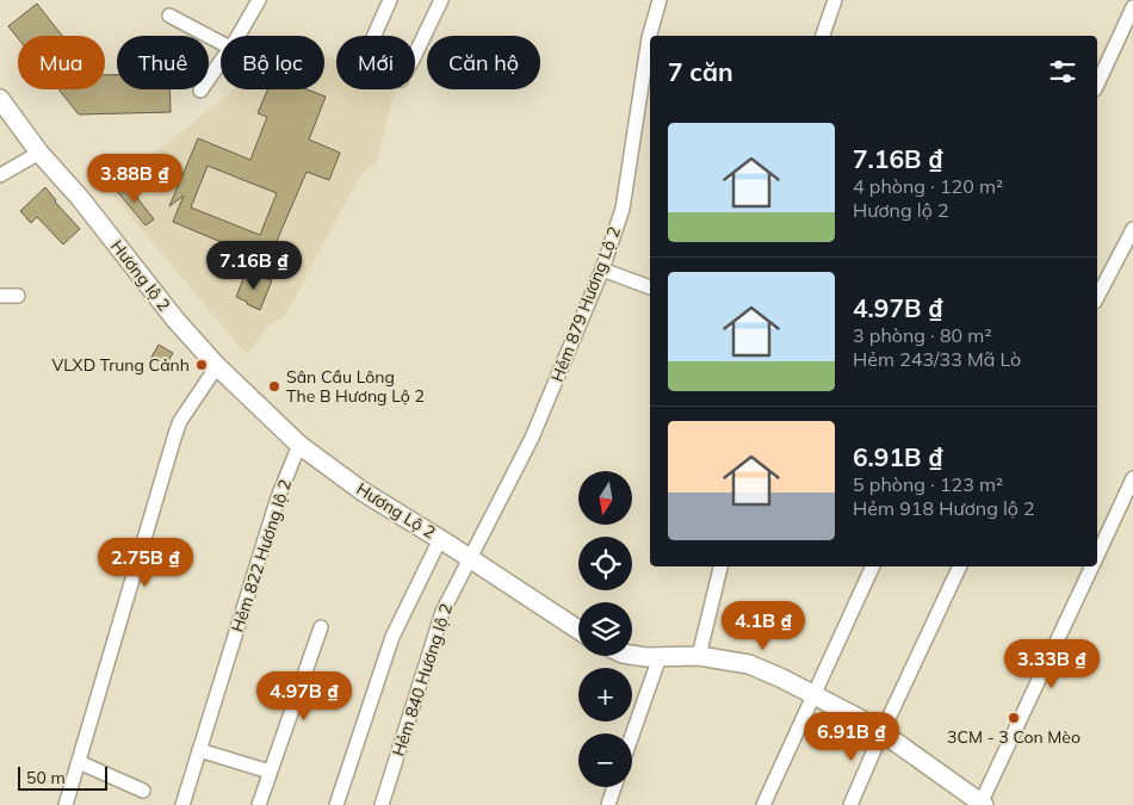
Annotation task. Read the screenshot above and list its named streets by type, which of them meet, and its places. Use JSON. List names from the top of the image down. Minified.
{"streets":{"main road":["Hương lộ 2","Hương Lộ 2"],"street":["Hẻm 879 Hương Lộ 2","Hẻm 822 Hương lộ 2","Hẻm 840 Hương lộ 2"]},"crossings":[["Hương lộ 2","Hương Lộ 2"],["Hẻm 879 Hương Lộ 2","Hương Lộ 2"],["Hẻm 879 Hương Lộ 2","Hẻm 840 Hương lộ 2"],["Hương Lộ 2","Hẻm 822 Hương lộ 2"],["Hương Lộ 2","Hẻm 840 Hương lộ 2"]],"places":["VLXD Trung Cảnh","Sân Cầu Lông The B Hương Lộ 2","3CM - 3 Con Mèo"],"scale_bar":"50 m","north":"bottom","page":{"chip":["Mua","Thuê","Bộ lọc","Mới","Căn hộ"],"heading":"7 căn","list":[{"name":"7.16B ₫","note":"4 phòng · 120 m² · Hương lộ 2"},{"name":"4.97B ₫","note":"3 phòng · 80 m² · Hẻm 243/33 Mã Lò"},{"name":"6.91B ₫","note":"5 phòng · 123 m² · Hẻm 918 Hương lộ 2"}],"price":["3.88B ₫","7.16B ₫","2.75B ₫","4.1B ₫","3.33B ₫","4.97B ₫","6.91B ₫"],"map_buttons":["+","−"],"scale":"50 m"}}
